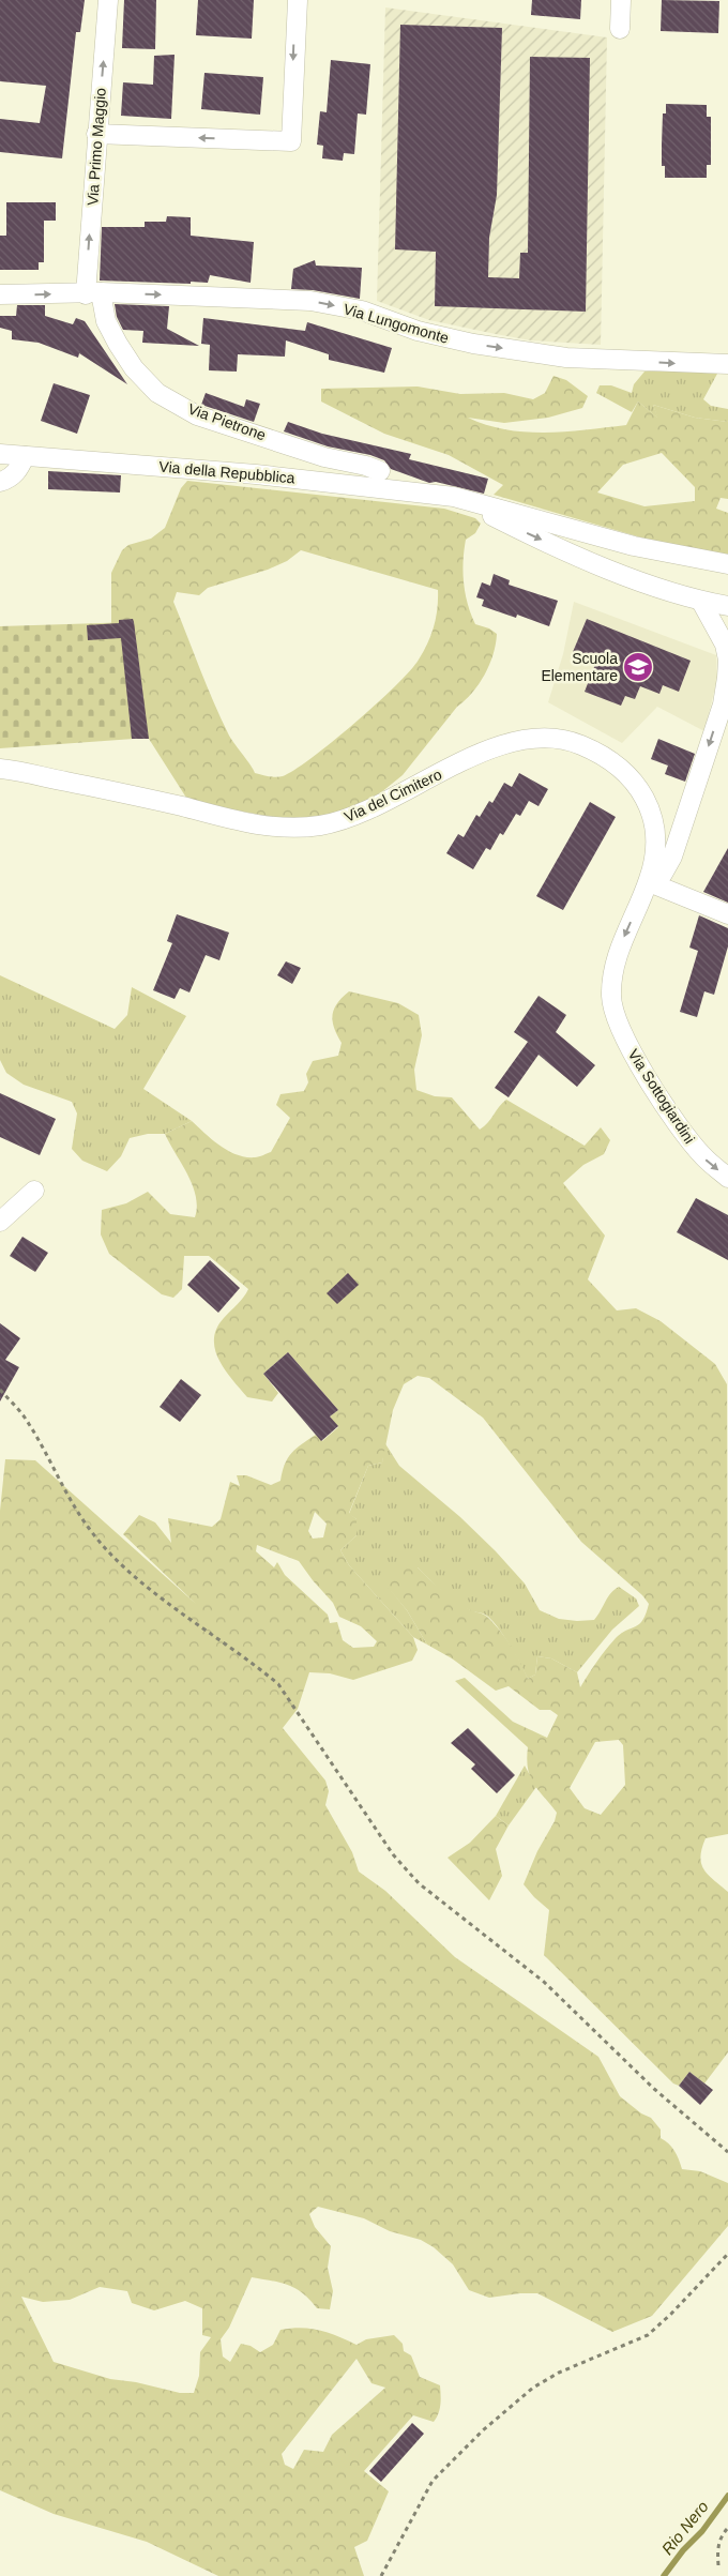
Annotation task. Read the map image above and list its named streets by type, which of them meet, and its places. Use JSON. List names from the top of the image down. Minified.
{"streets":{"street":["Via Primo Maggio","Via Lungomonte","Via Pietrone","Via della Repubblica","Via del Cimitero","Via Sottogiardini"]},"crossings":[["Via Primo Maggio","Via Lungomonte"],["Via Primo Maggio","Via Pietrone"],["Via Lungomonte","Via Pietrone"],["Via del Cimitero","Via Sottogiardini"]],"one_way":["Via Primo Maggio","Via Lungomonte","Via Sottogiardini"],"water":["Rio Nero"],"places":{"school or university":["Scuola Elementare"]}}
